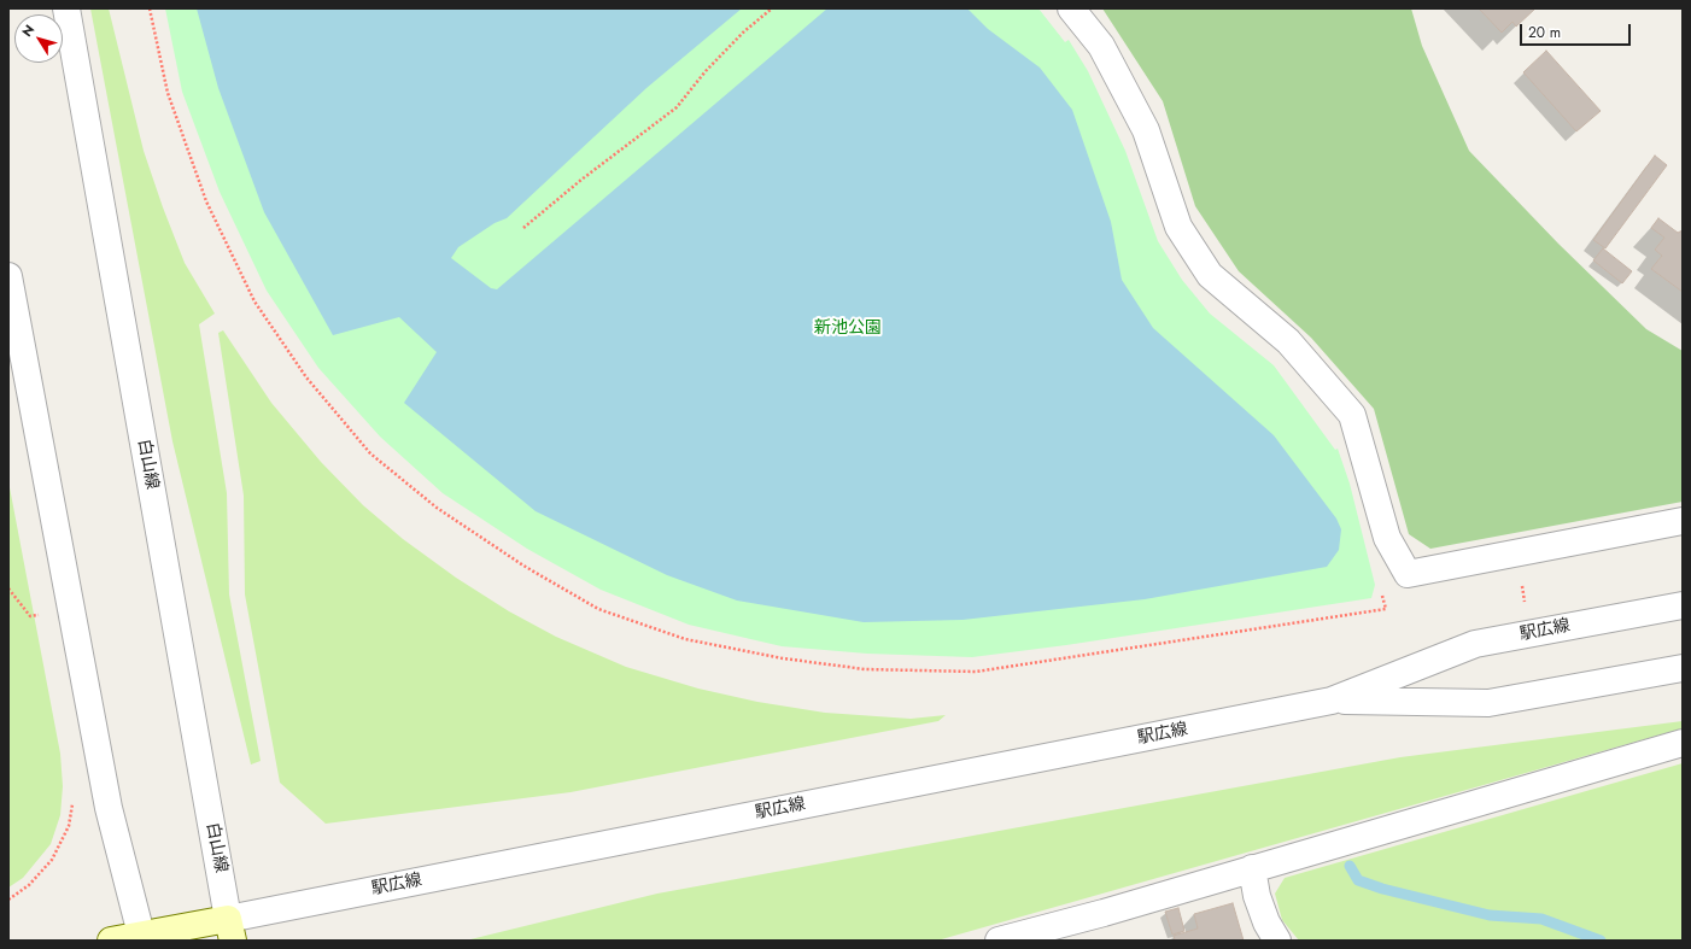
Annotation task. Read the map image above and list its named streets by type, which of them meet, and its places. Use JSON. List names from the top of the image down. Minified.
{"streets":{"street":["白山線","駅広線"]},"crossings":[["白山線","駅広線"]],"parks":["新池公園"],"scale_bar":"20 m","north":"top left"}
